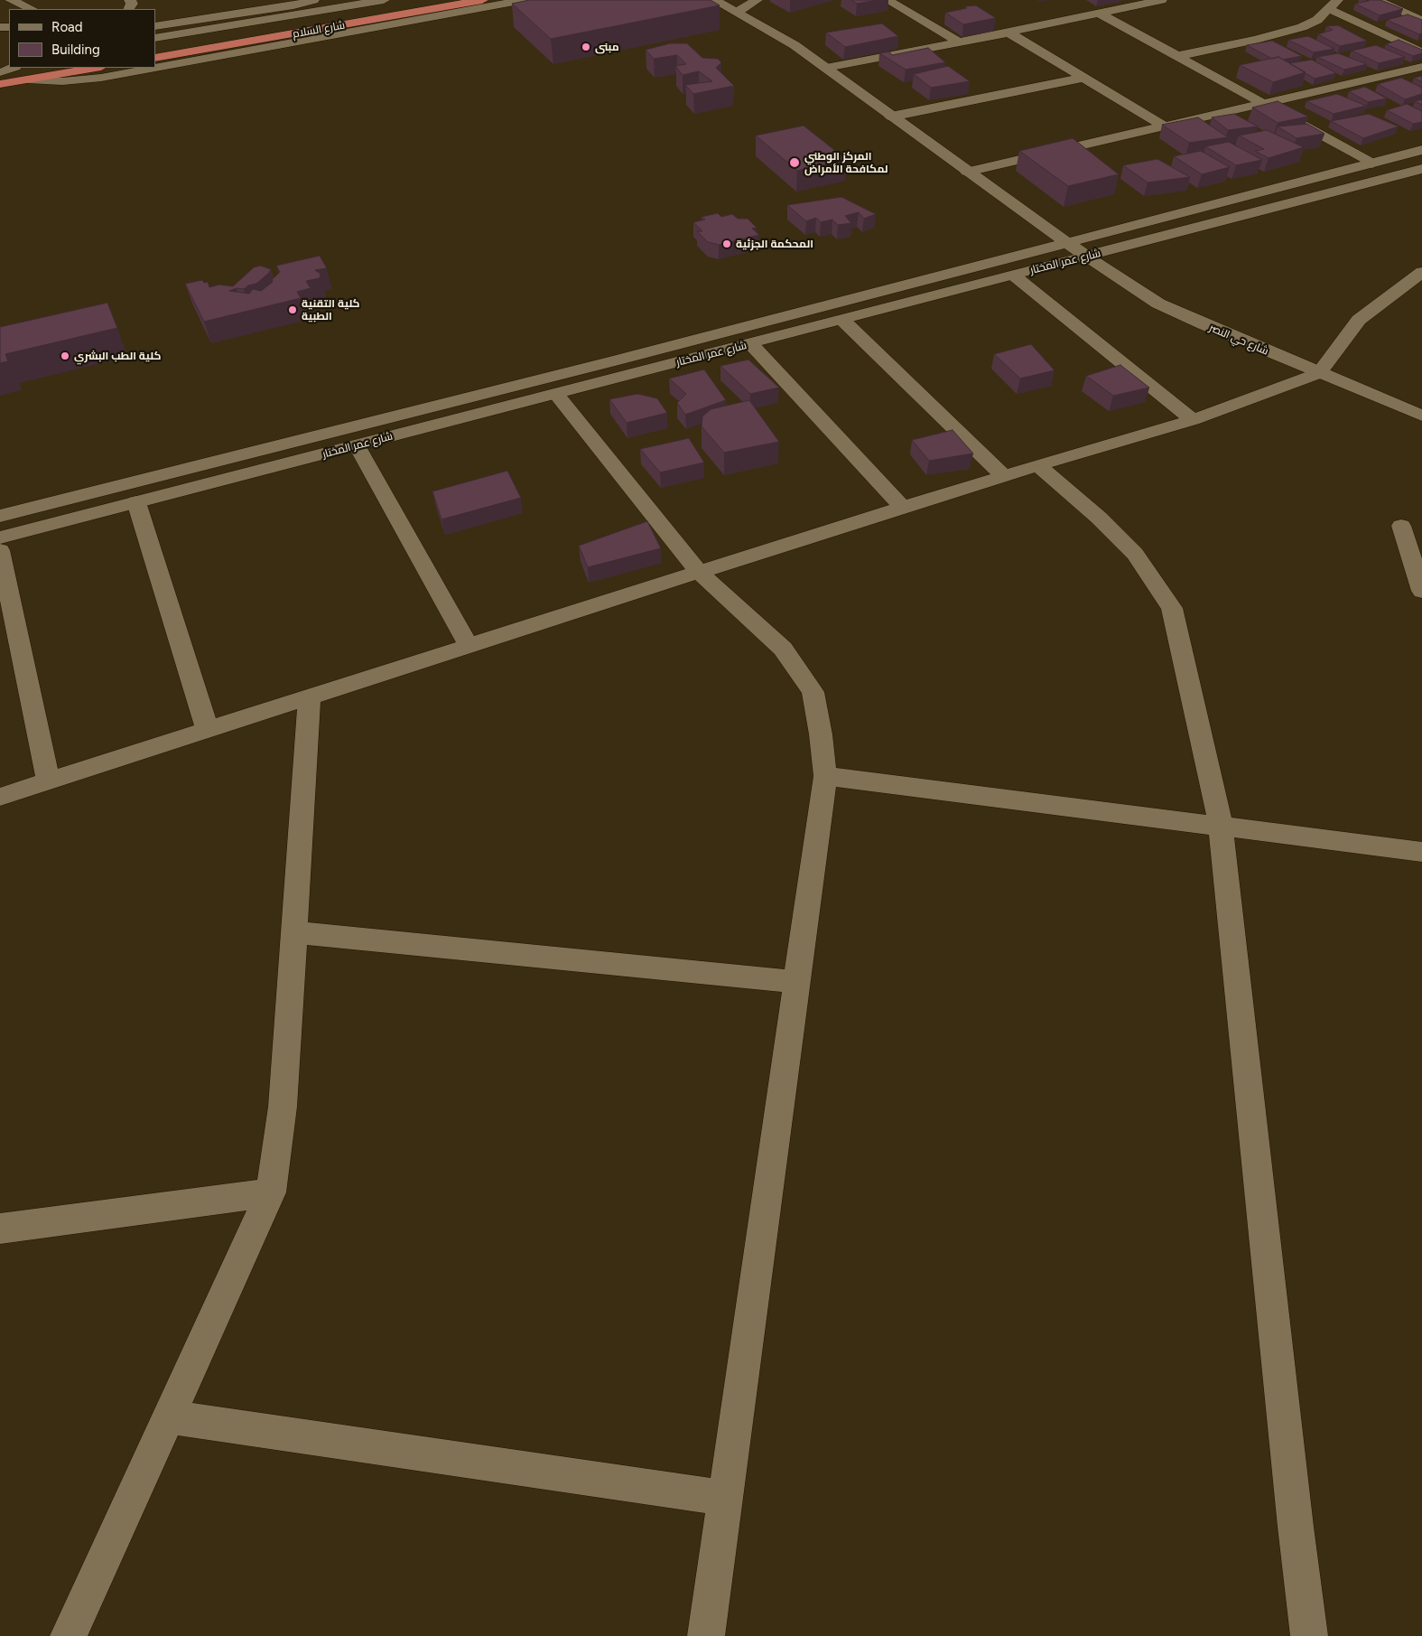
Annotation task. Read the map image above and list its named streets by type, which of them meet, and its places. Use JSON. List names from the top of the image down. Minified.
{"streets":{"highway":["شارع السلام"],"street":["شارع عمر المختار","شارع حي النصر"]},"crossings":[["شارع عمر المختار","شارع حي النصر"]],"places":["مبنى","المركز الوطني لمكافحة الأمراض","المحكمة الجزئية","كلية التقنية الطبية","كلية الطب البشري"],"legend":["Road","Building"]}
